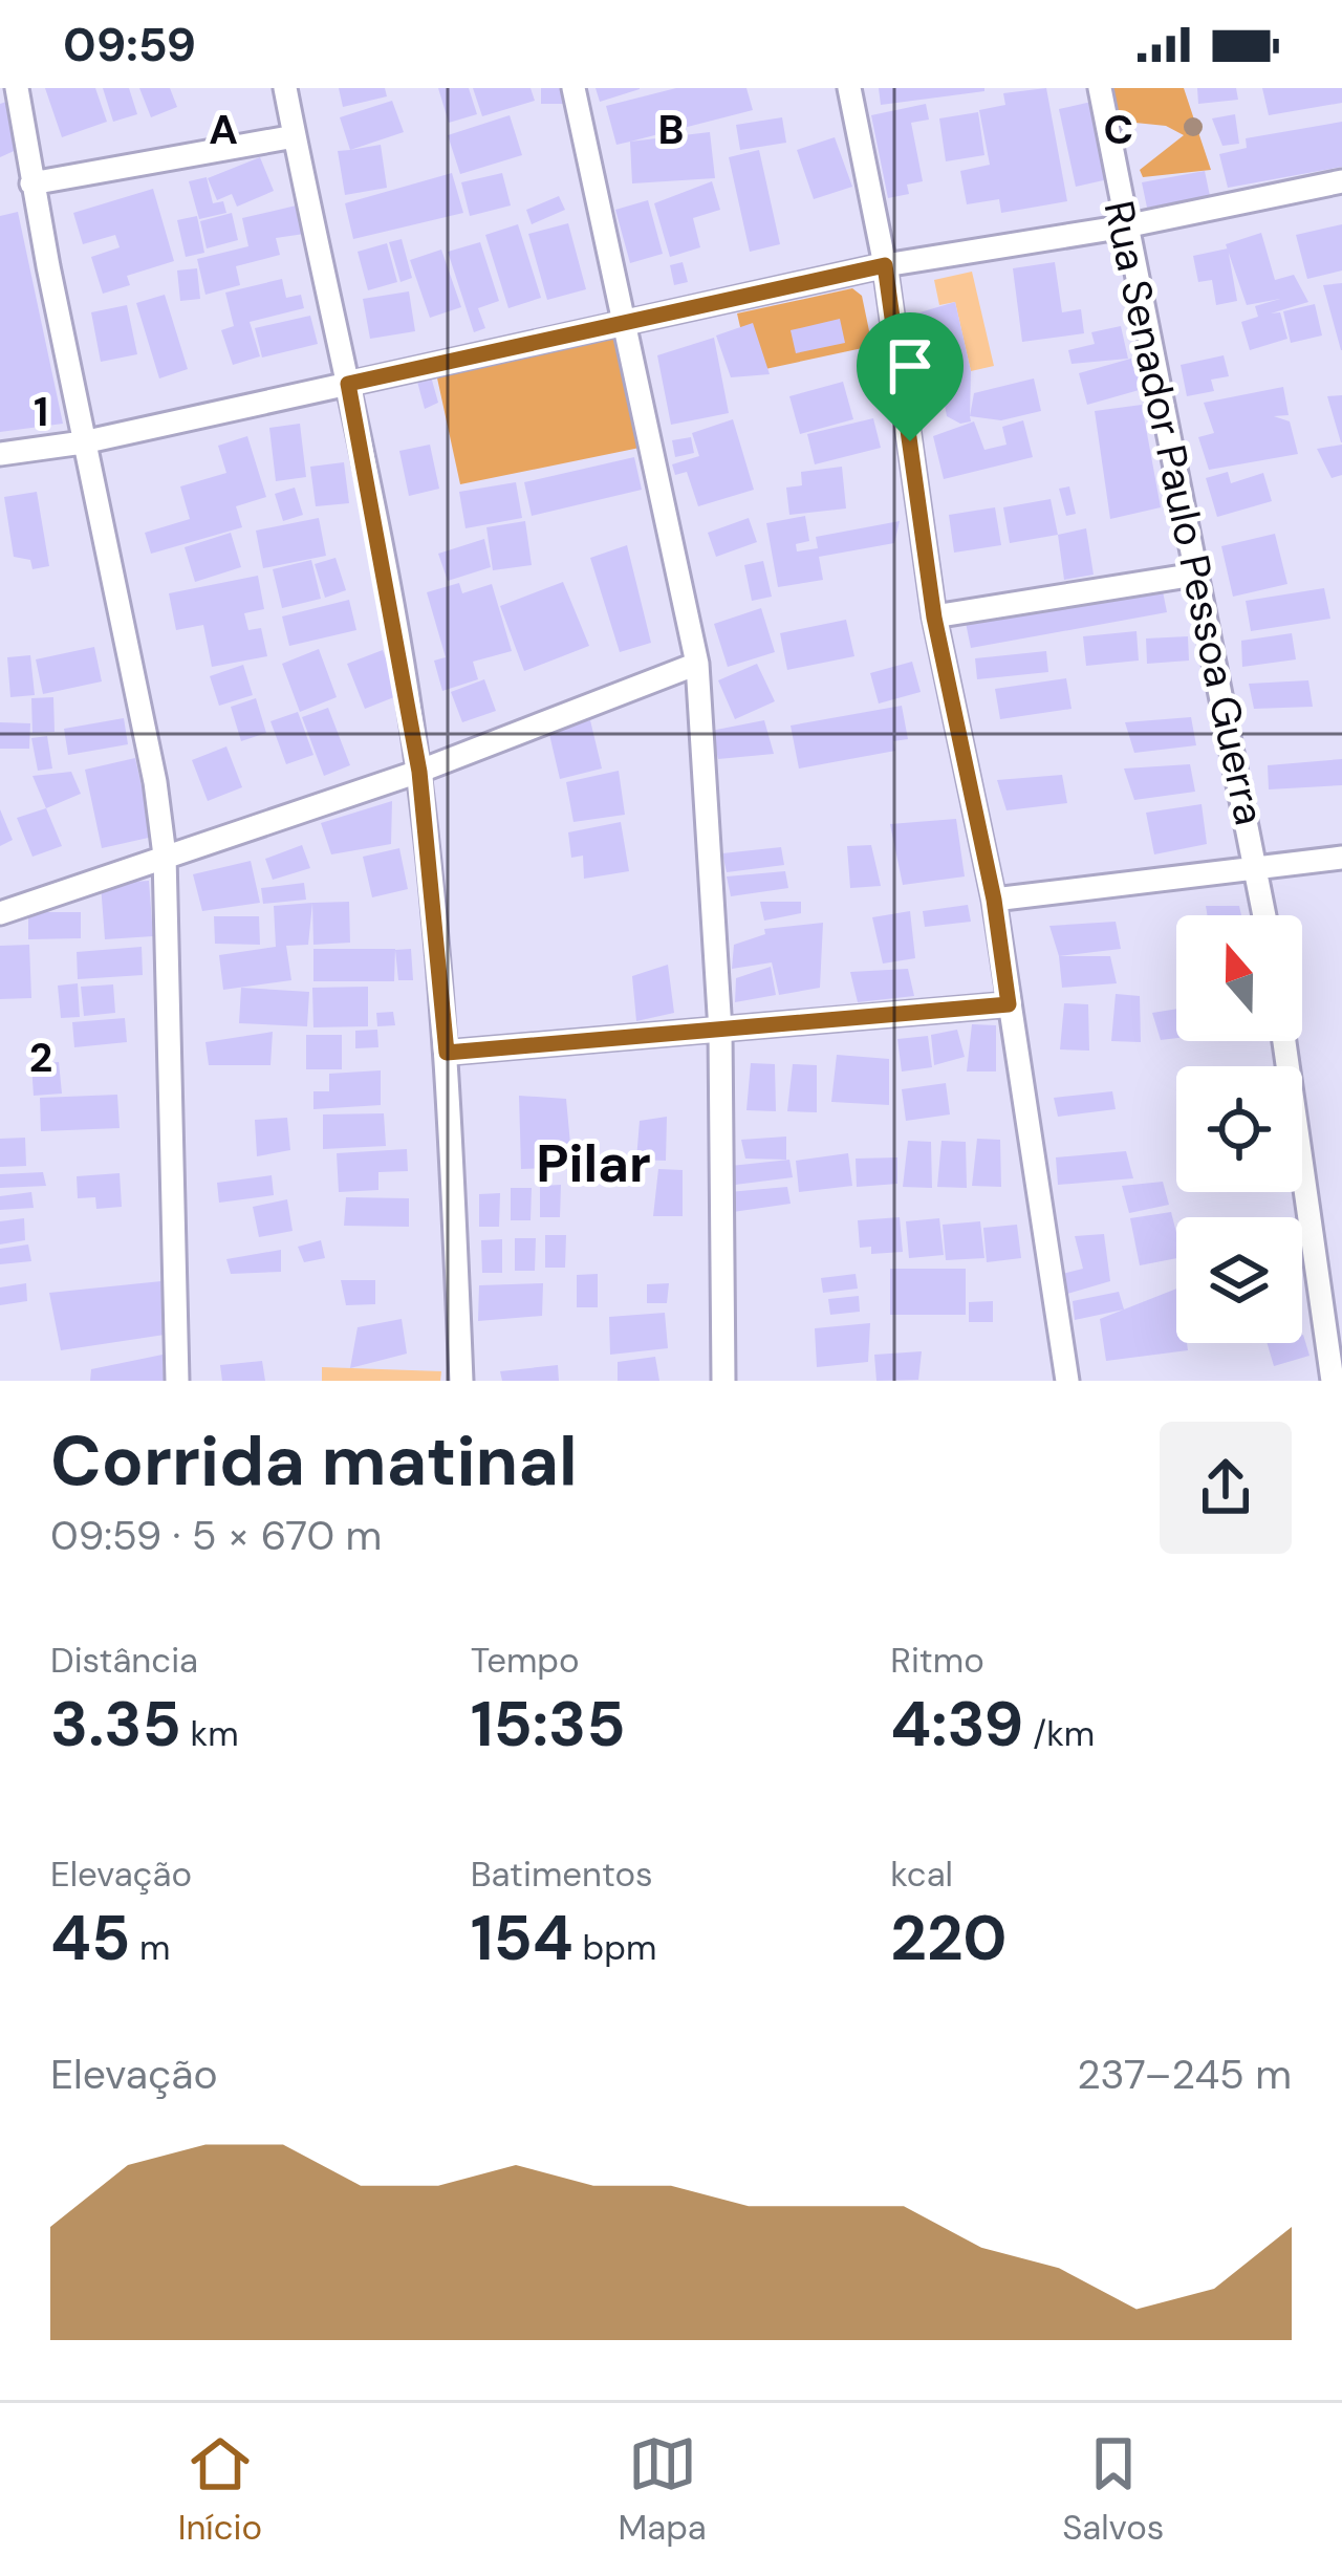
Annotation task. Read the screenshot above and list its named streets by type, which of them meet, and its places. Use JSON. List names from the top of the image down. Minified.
{"streets":{"street":["Rua Senador Paulo Pessoa Guerra"]},"districts":["Pilar"],"north":"top","page":{"status":"09:59","heading":["Corrida matinal","09:59 · 5 × 670 m"],"stats":[["Distância","3.35 km"],["Tempo","15:35"],["Ritmo","4:39 /km"],["Elevação","45 m"],["Batimentos","154 bpm"],["kcal","220"]],"chart":["Elevação","237–245 m"],"tabs":["Início","Mapa","Salvos"]},"grid":{"columns":["A","B","C"],"rows":["1","2"]}}
